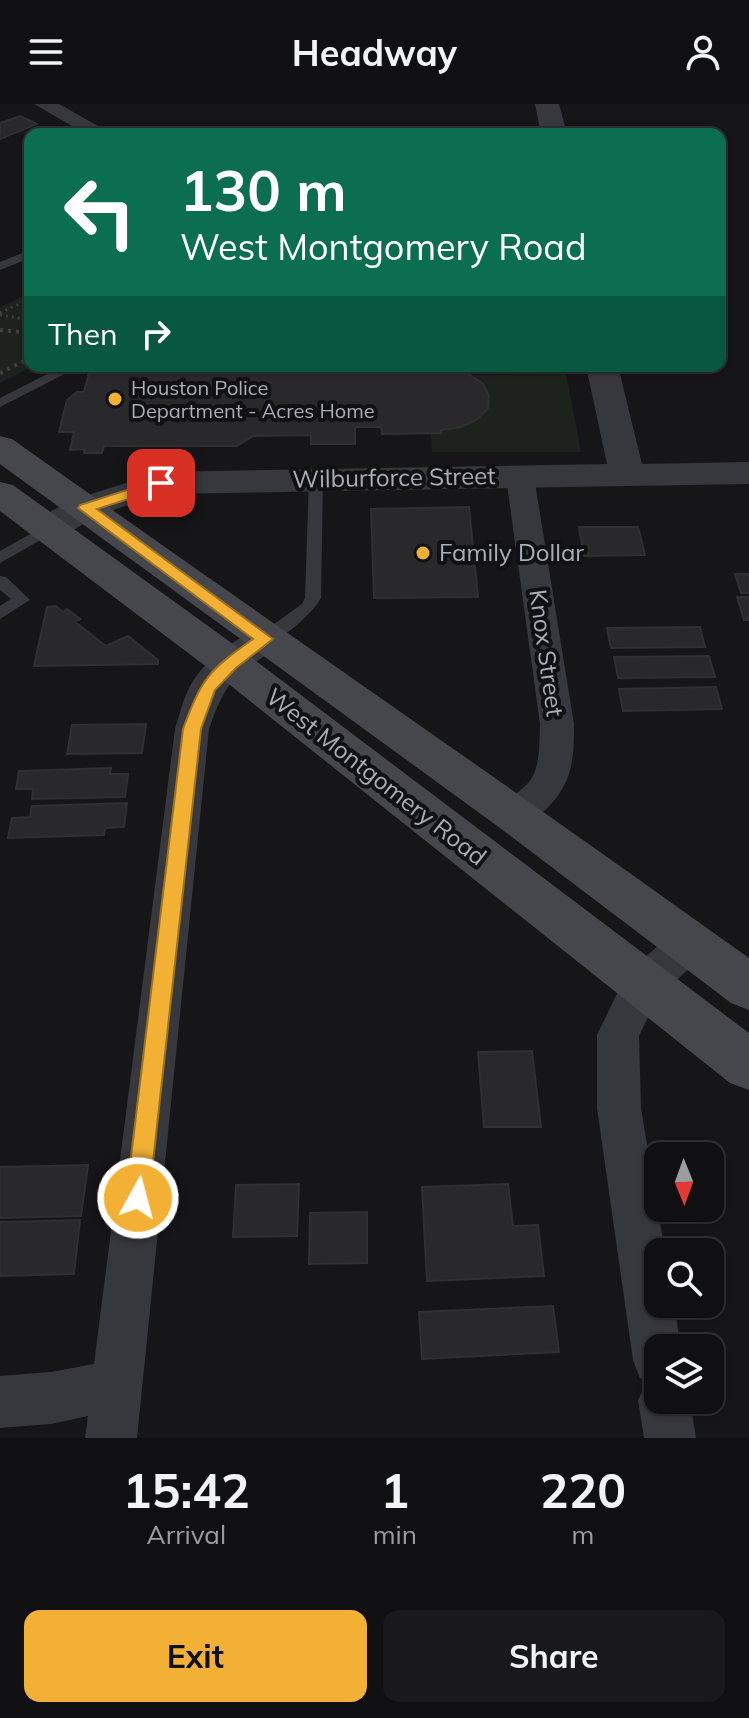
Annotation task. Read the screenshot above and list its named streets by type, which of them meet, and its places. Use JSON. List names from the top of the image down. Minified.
{"streets":{"main road":["West Montgomery Road"],"street":["Wilburforce Street","Knox Street"]},"crossings":[["Wilburforce Street","Knox Street"],["Wilburforce Street","West Montgomery Road"],["Knox Street","West Montgomery Road"]],"places":["Houston Police Department - Acres Home","Family Dollar"],"north":"bottom","page":{"header":"Headway","turn":["130 m","West Montgomery Road"],"then":"Then","eta":["15:42","Arrival","1","min","220","m"],"buttons":["Exit","Share"]}}
